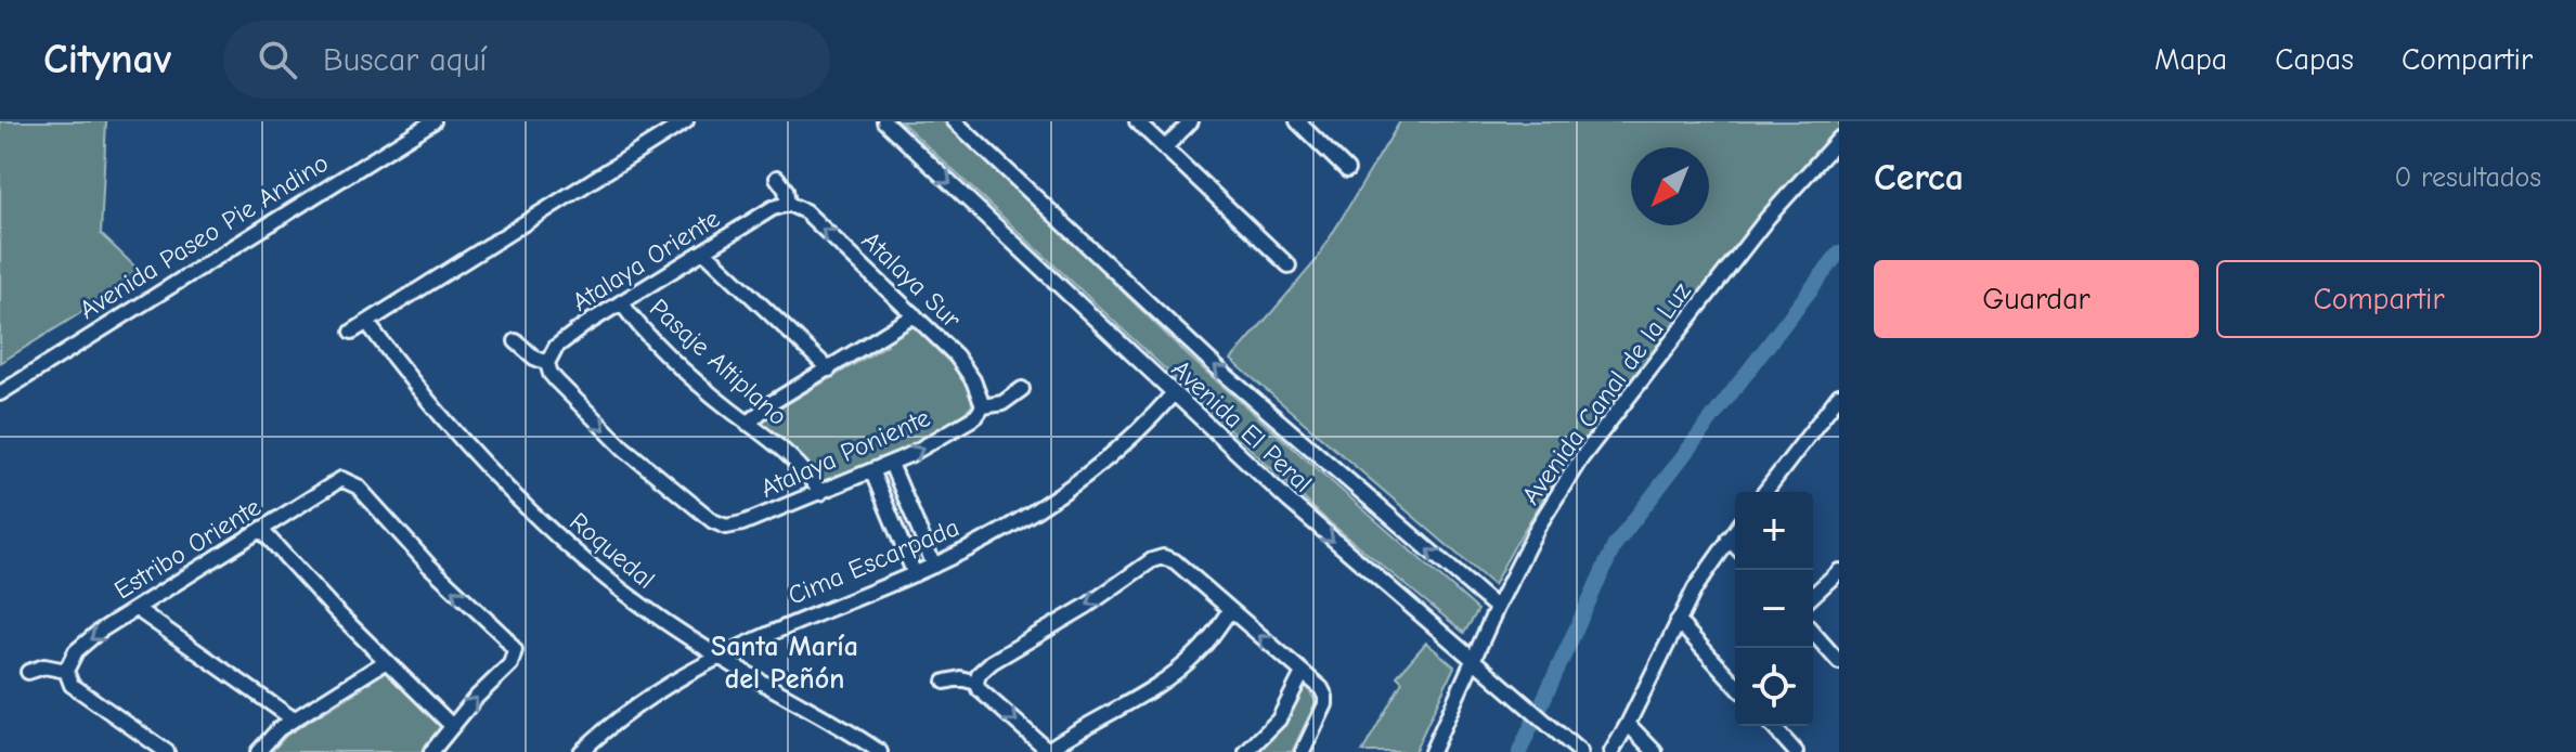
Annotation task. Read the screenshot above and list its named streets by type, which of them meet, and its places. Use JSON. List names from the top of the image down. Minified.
{"streets":{"street":["Avenida Paseo Pie Andino","Atalaya Oriente","Atalaya Sur","Pasaje Altiplano","Avenida Canal de la Luz","Avenida El Peral","Atalaya Poniente","Estribo Oriente","Roquedal","Cima Escarpada"]},"crossings":[["Atalaya Oriente","Atalaya Sur"],["Atalaya Oriente","Pasaje Altiplano"],["Atalaya Oriente","Atalaya Poniente"],["Atalaya Sur","Atalaya Poniente"],["Pasaje Altiplano","Atalaya Poniente"],["Avenida Canal de la Luz","Avenida El Peral"],["Avenida El Peral","Cima Escarpada"],["Roquedal","Cima Escarpada"]],"one_way":["Atalaya Poniente"],"districts":["Santa María del Peñón"],"north":"bottom left","page":{"header":"Citynav","search":"Buscar aquí","nav":["Mapa","Capas","Compartir"],"heading":["Cerca","0 resultados"],"buttons":["Guardar","Compartir"],"map_buttons":["+","−"]}}
